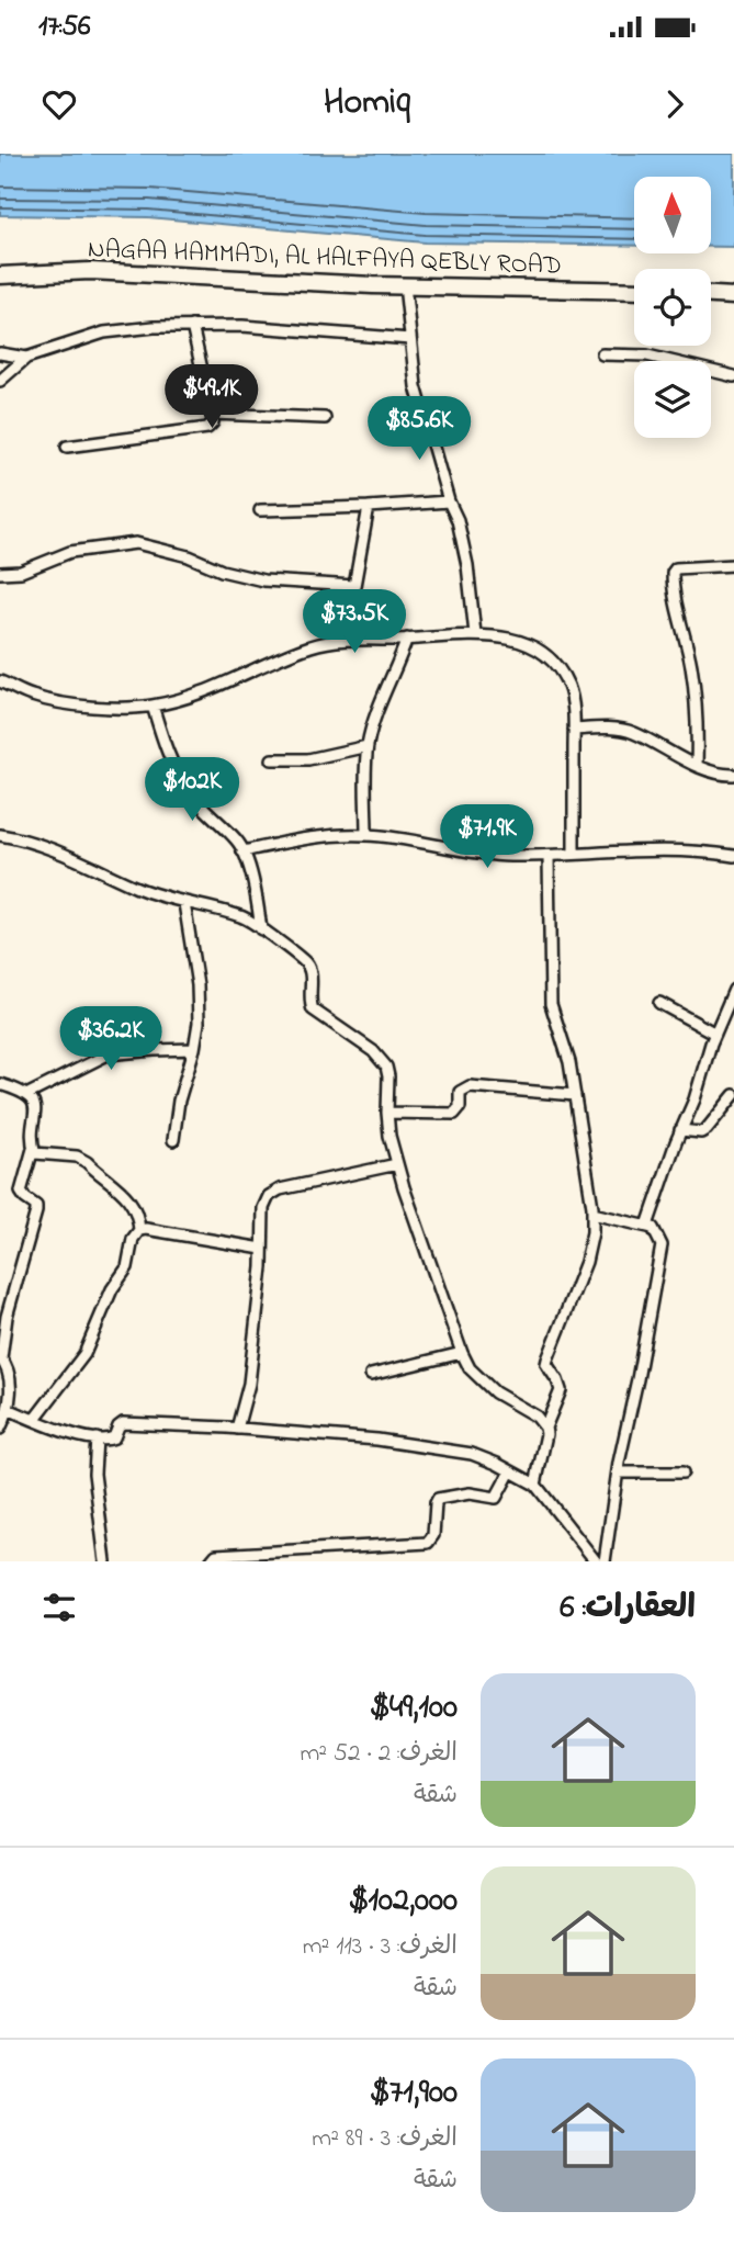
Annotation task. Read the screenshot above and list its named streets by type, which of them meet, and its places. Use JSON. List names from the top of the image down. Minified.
{"streets":{"main road":["NAGAA HAMMADI, AL HALFAYA QEBLY ROAD"]},"north":"top","page":{"status":"17:56","header":"Homiq","price":["$49.1K","$85.6K","$73.5K","$102K","$71.9K","$36.2K"],"heading":"العقارات: 6","list":[{"name":"$49,100","note":"الغرف: 2 · 52 m² · شقة"},{"name":"$102,000","note":"الغرف: 3 · 113 m² · شقة"},{"name":"$71,900","note":"الغرف: 3 · 89 m² · شقة"}]}}
